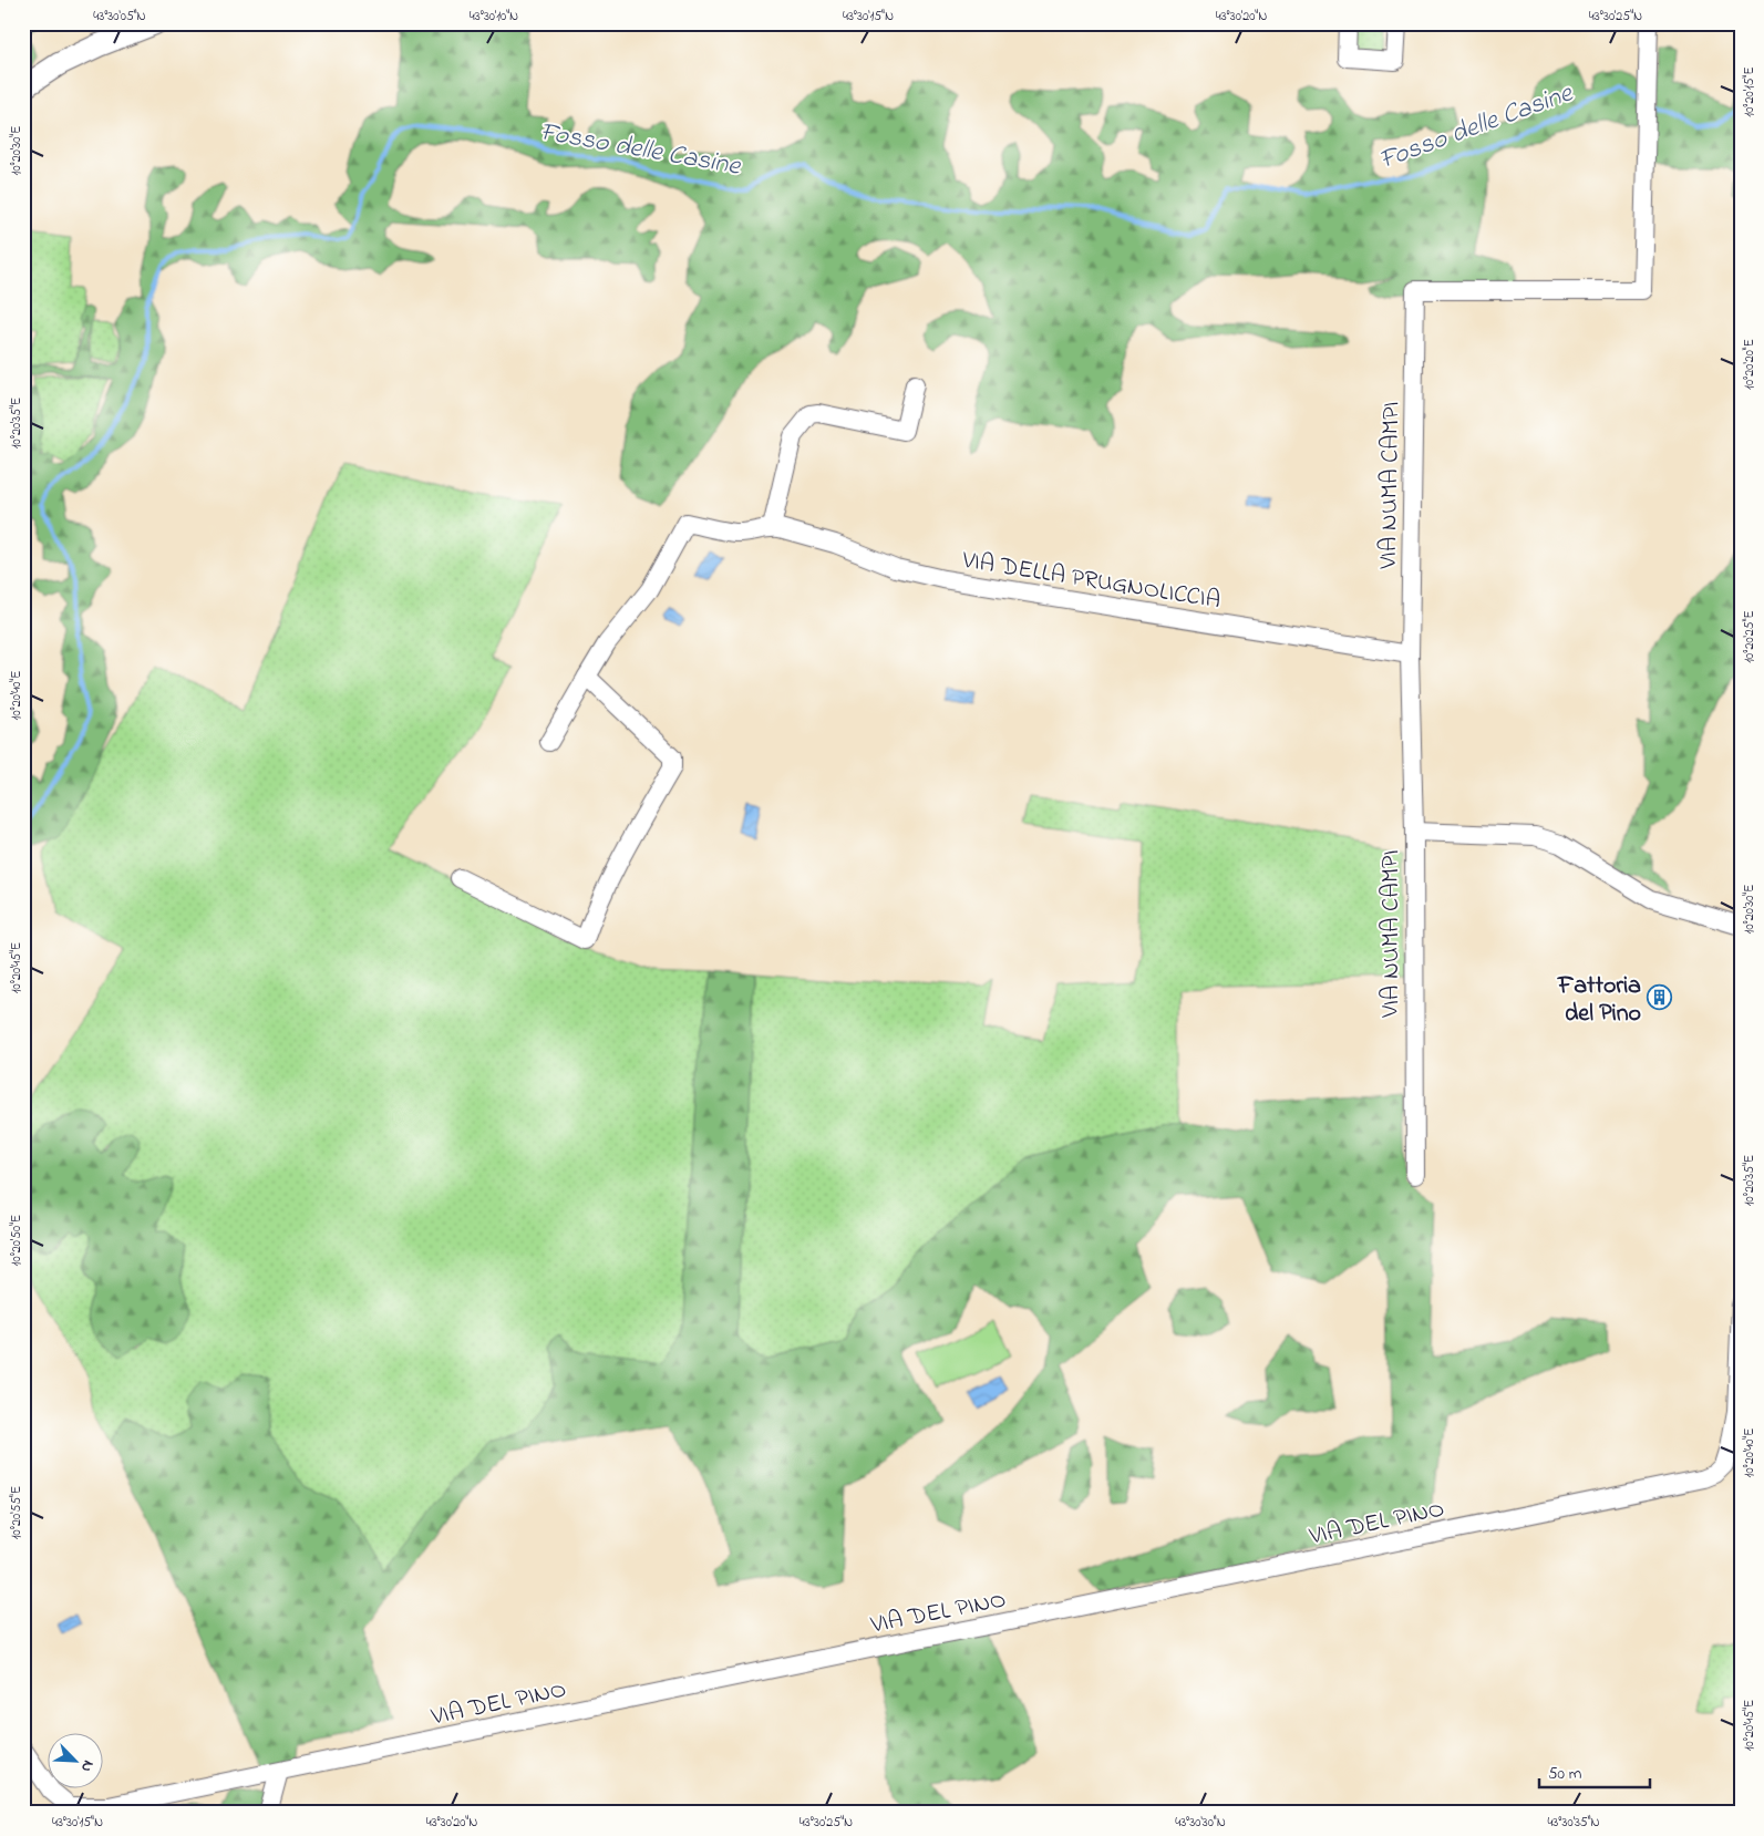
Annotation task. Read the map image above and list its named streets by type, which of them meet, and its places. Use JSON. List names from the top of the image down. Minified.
{"streets":{"street":["VIA NUMA CAMPI","VIA DELLA PRUGNOLICCIA","VIA DEL PINO"]},"crossings":[["VIA NUMA CAMPI","VIA DELLA PRUGNOLICCIA"]],"water":["Fosso delle Casine"],"places":{"building":["Fattoria del Pino"]},"scale_bar":"50 m","north":"bottom right","coordinates":["43°30'05\"N","43°30'10\"N","43°30'15\"N","43°30'20\"N","43°30'25\"N","10°20'15\"E","10°20'30\"E","10°20'20\"E","10°20'35\"E","10°20'25\"E","10°20'40\"E","10°20'45\"E","10°20'50\"E","10°20'55\"E","43°30'30\"N","43°30'35\"N"]}
